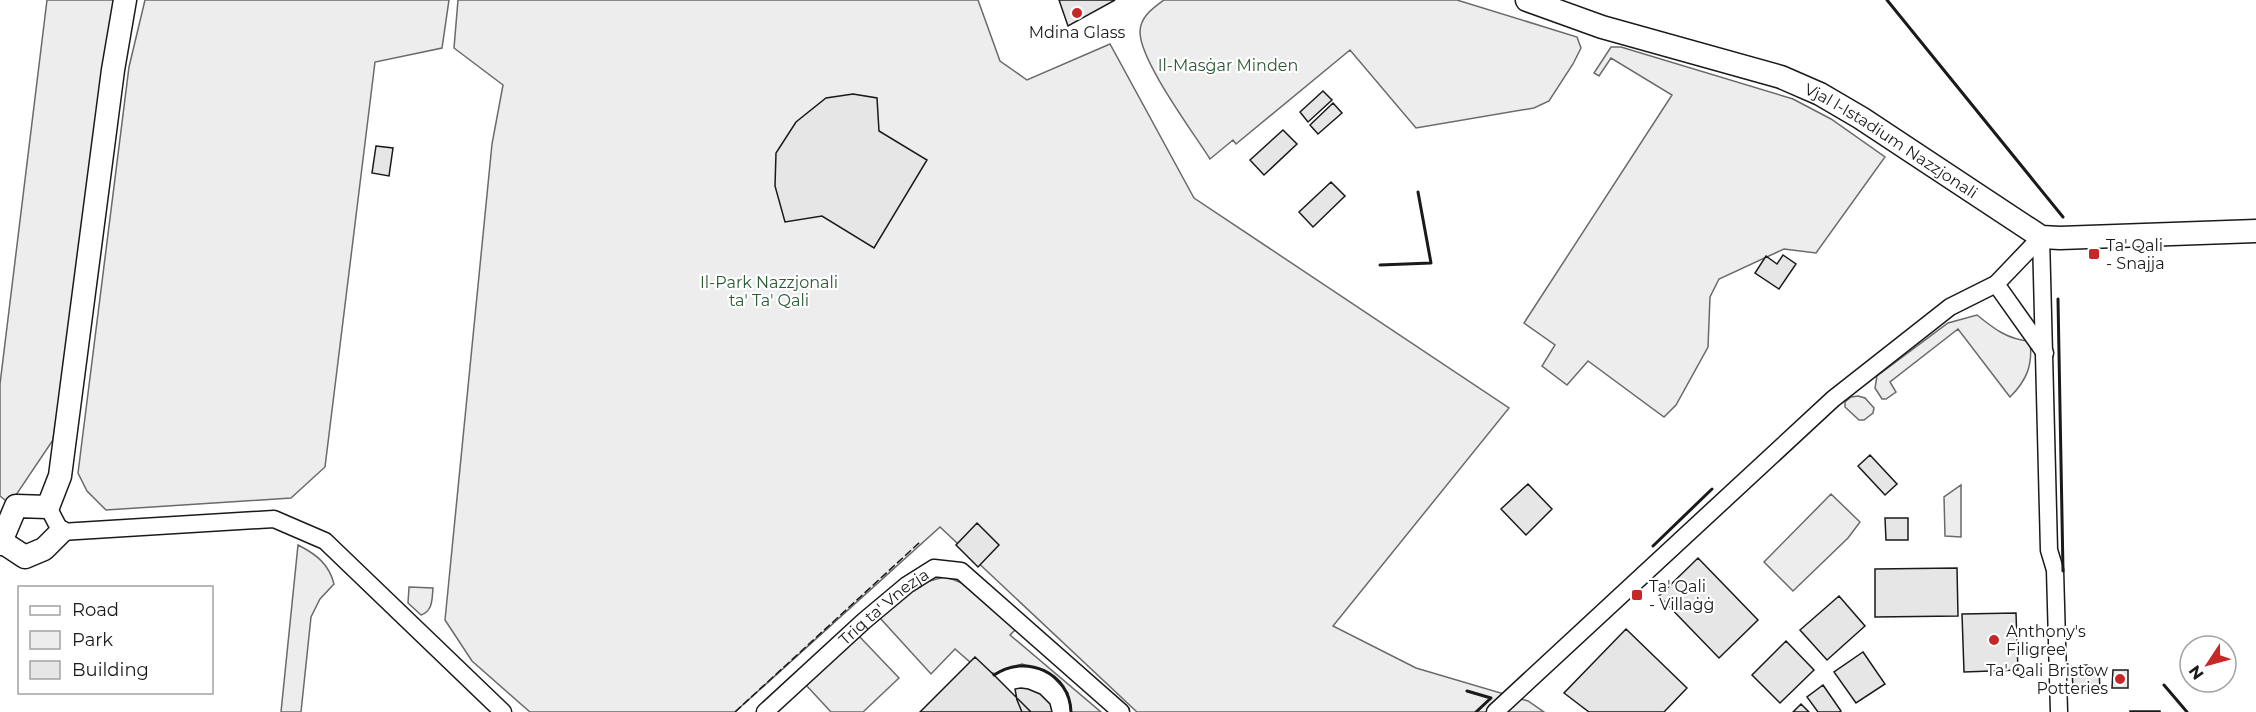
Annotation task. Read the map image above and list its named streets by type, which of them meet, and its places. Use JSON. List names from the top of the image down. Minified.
{"streets":{"main road":["Vjal l-Istadium Nazzjonali"],"street":["Triq ta' Vnezja"]},"parks":["Il-Masġar Minden","Il-Park Nazzjonali ta' Ta' Qali"],"places":{"other":["Mdina Glass","Anthony's Filigree","Ta' Qali Bristow Potteries"],"transit":["Ta' Qali - Snajja","Ta' Qali - Villaġġ"]},"legend":["Road","Park","Building"],"north":"bottom left"}
